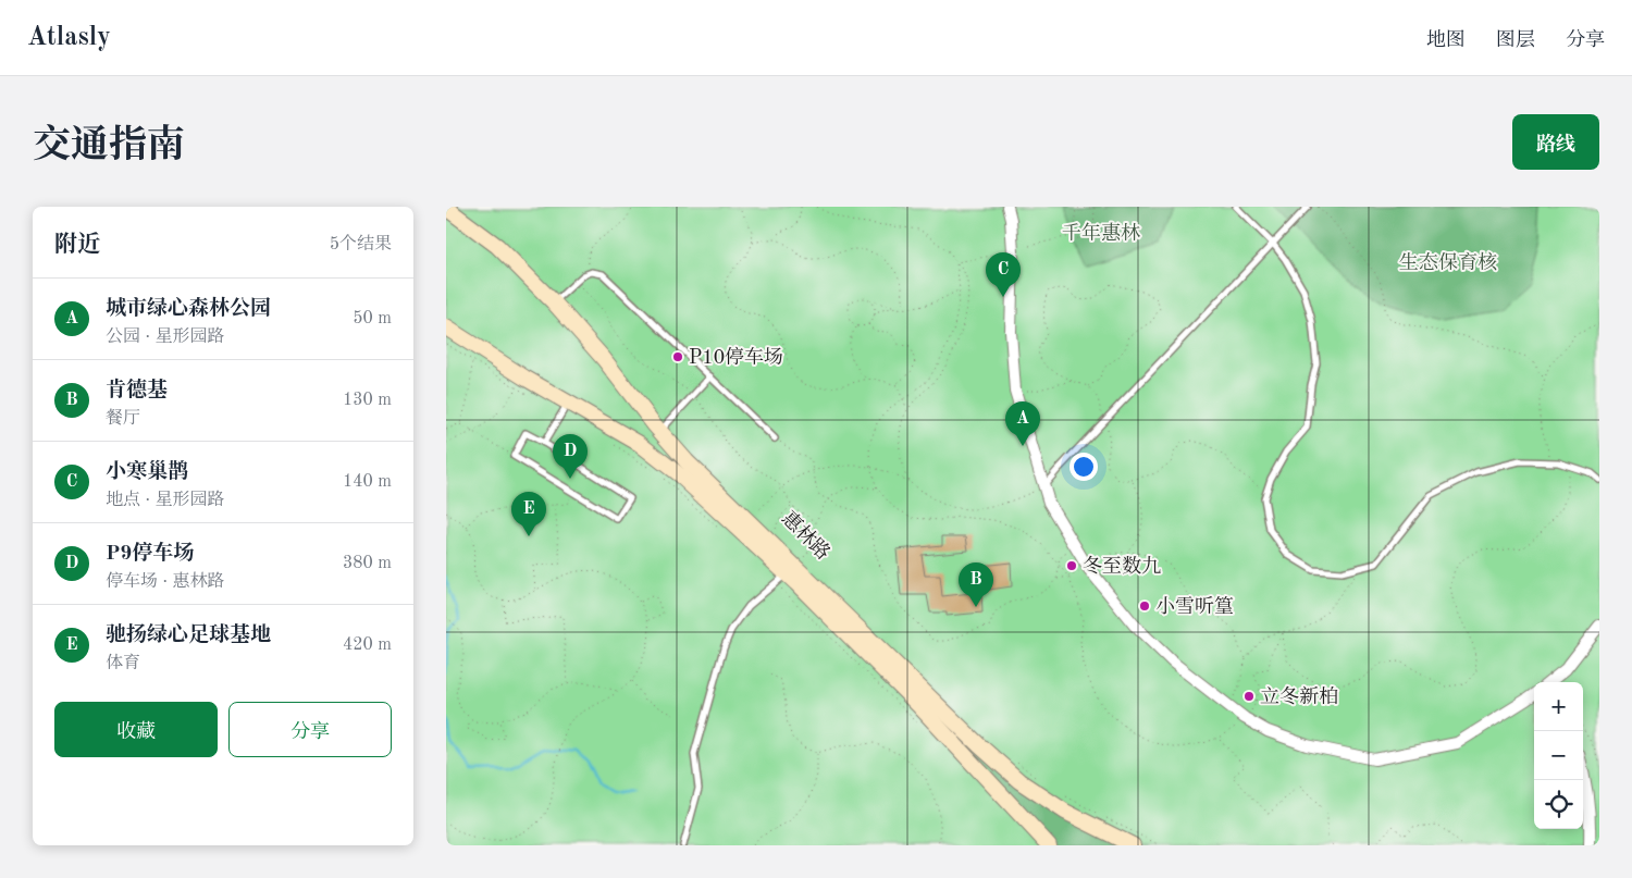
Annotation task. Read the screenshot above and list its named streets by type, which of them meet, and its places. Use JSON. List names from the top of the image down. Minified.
{"streets":{"main road":["惠林路"]},"parks":["千年惠林","生态保育核"],"places":["P10停车场","冬至数九","小雪听篁","立冬新柏"],"page":{"header":"Atlasly","nav":["地图","图层","分享"],"title":"交通指南","buttons":["路线",["收藏","分享"]],"heading":["附近","5个结果"],"pins":["C","A","D","E","B"],"list":[{"mark":"A","name":"城市绿心森林公园","note":"公园 · 星形园路","value":"50 m"},{"mark":"B","name":"肯德基","note":"餐厅","value":"130 m"},{"mark":"C","name":"小寒巢鹊","note":"地点 · 星形园路","value":"140 m"},{"mark":"D","name":"P9停车场","note":"停车场 · 惠林路","value":"380 m"},{"mark":"E","name":"驰扬绿心足球基地","note":"体育","value":"420 m"}],"map_buttons":["+","−"]}}
